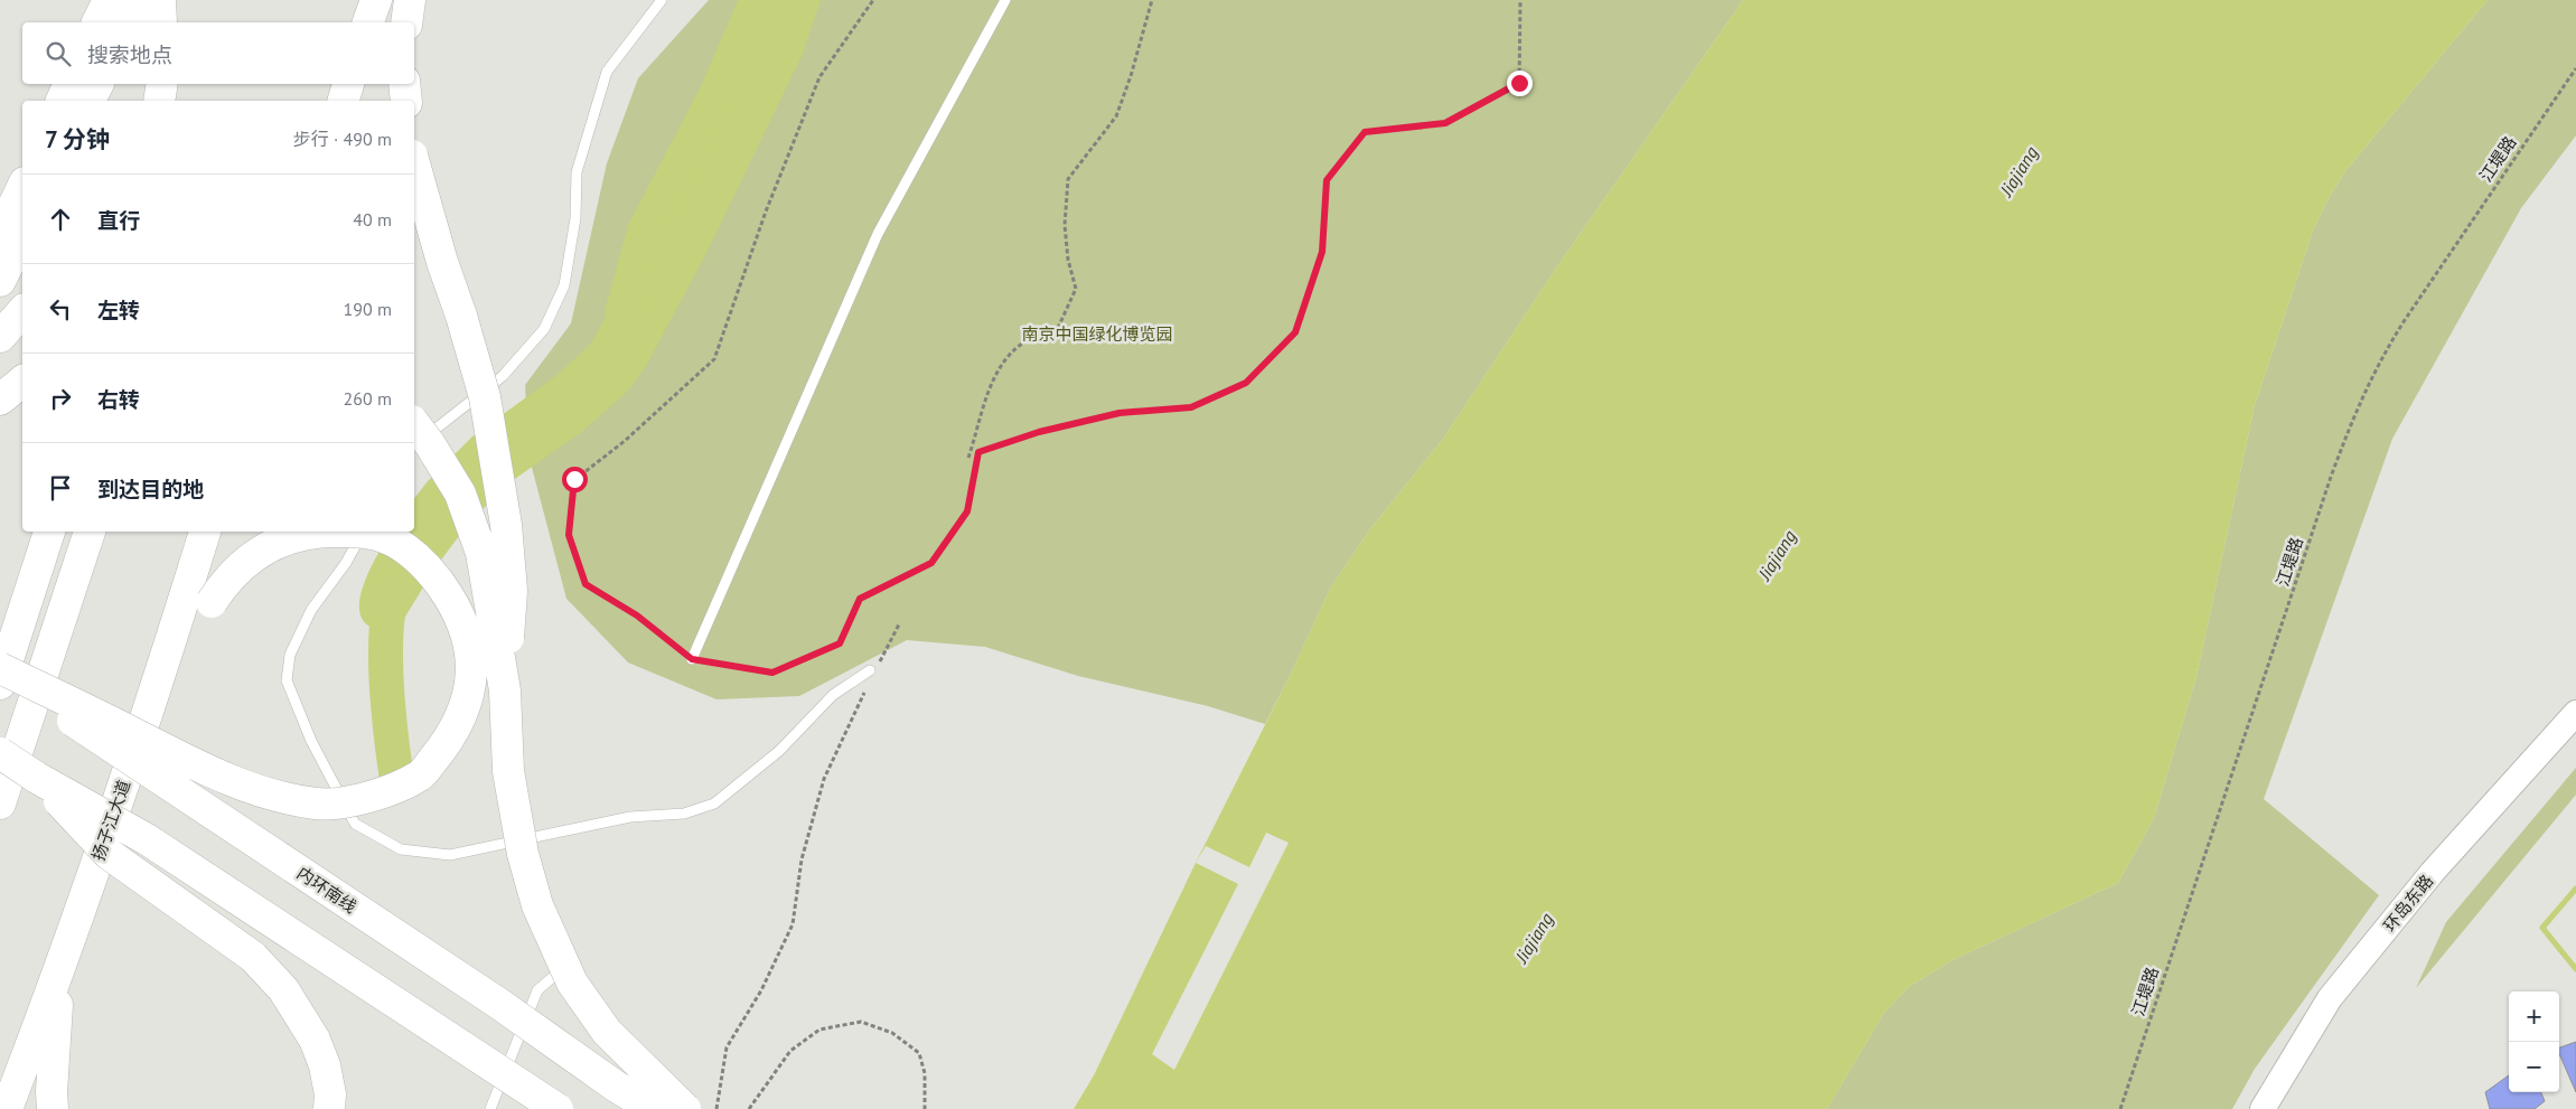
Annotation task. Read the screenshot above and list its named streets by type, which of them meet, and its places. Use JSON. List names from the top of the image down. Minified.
{"streets":{"main road":["扬子江大道","内环南线"],"street":["环岛东路"],"path":["江堤路"]},"water":["Jiajiang"],"parks":["南京中国绿化博览园"],"page":{"search":"搜索地点","heading":["7 分钟","步行 · 490 m"],"list":[["直行","40 m"],["左转","190 m"],["右转","260 m"],"到达目的地"],"map_buttons":["+","−"]}}
